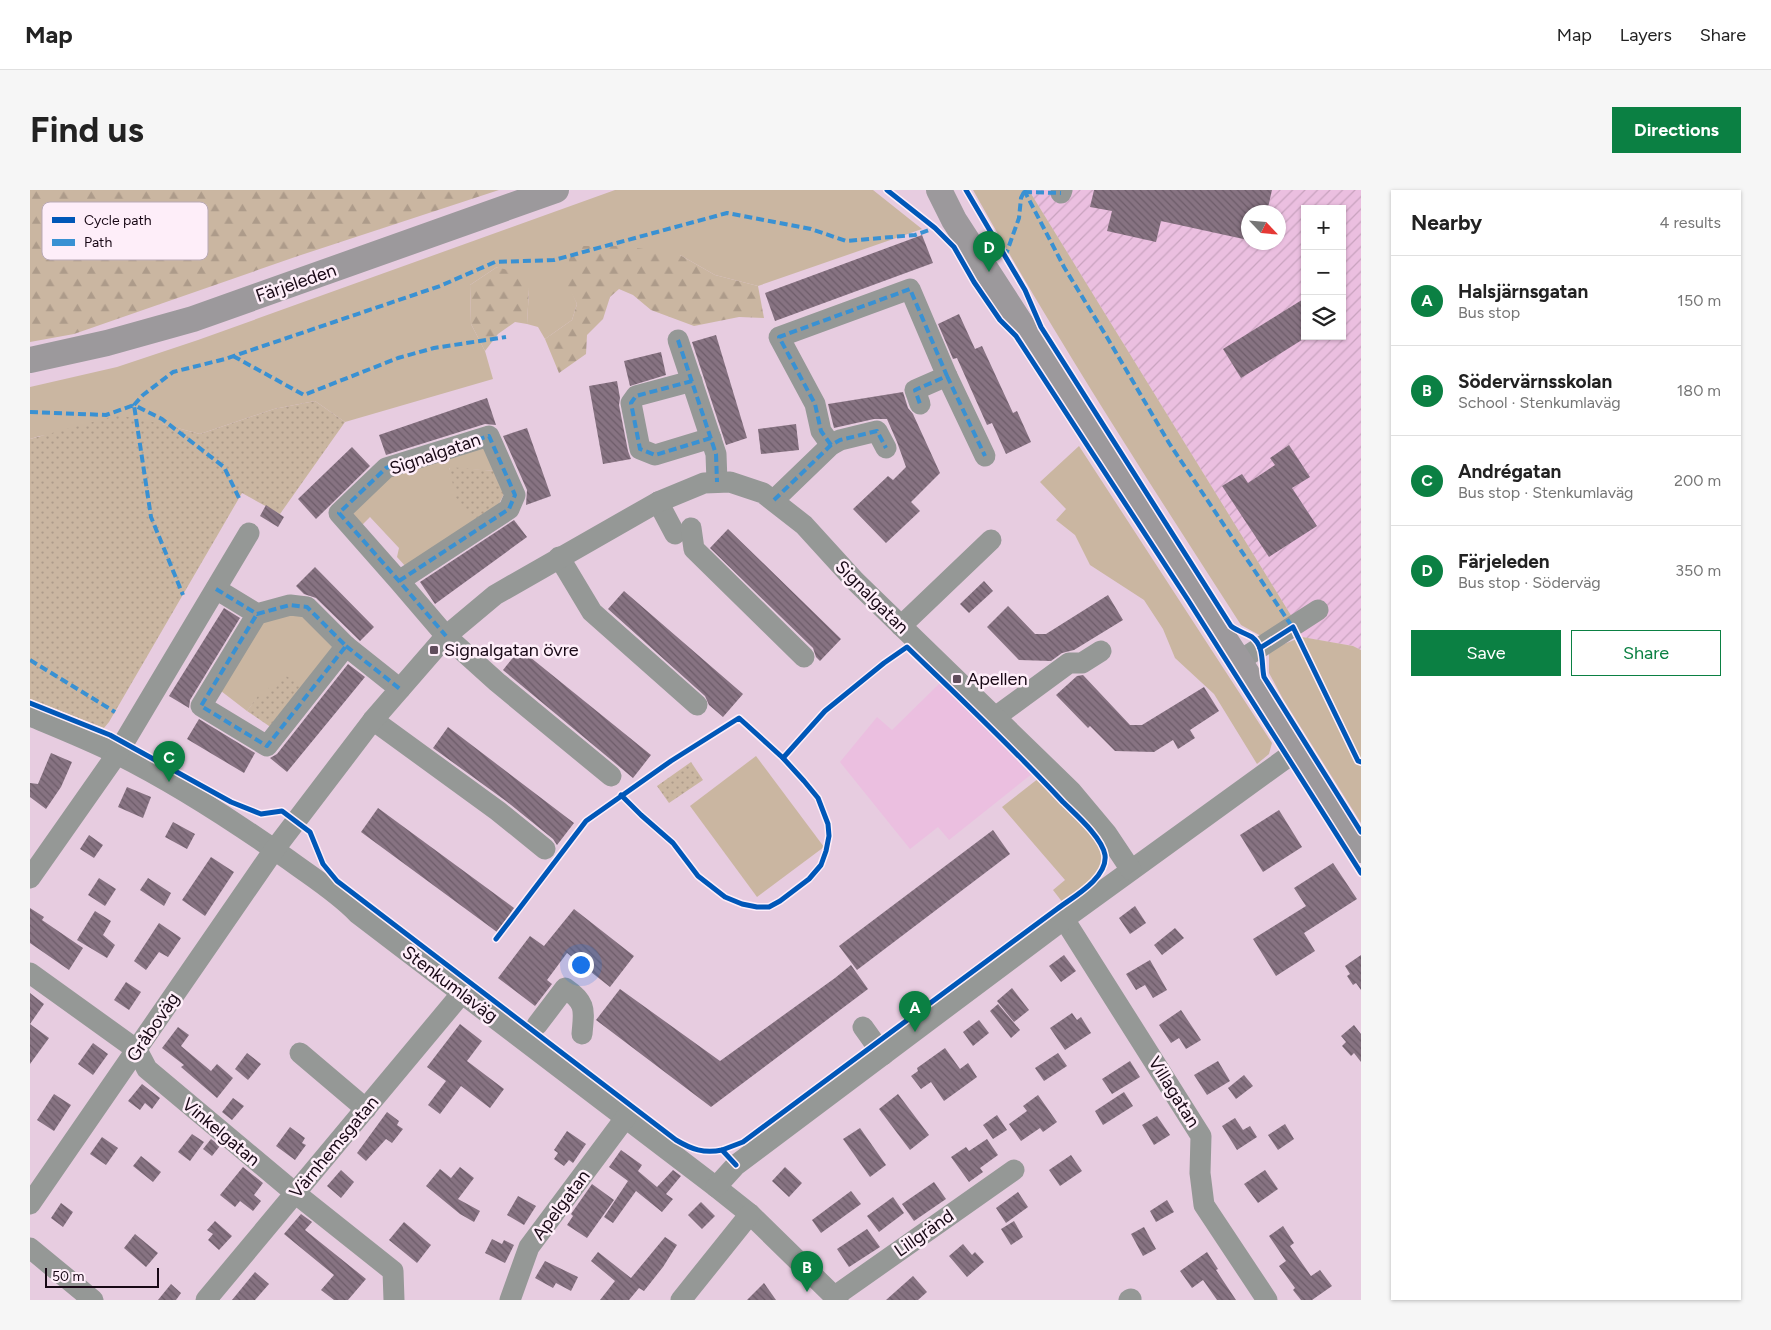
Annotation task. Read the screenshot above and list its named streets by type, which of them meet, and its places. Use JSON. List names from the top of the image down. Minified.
{"streets":{"main road":["Färjeleden"],"street":["Signalgatan","Stenkumlaväg","Gråboväg","Villagatan","Vinkelgatan","Värnhemsgatan","Apelgatan","Lillgränd"]},"crossings":[["Signalgatan","Stenkumlaväg"],["Signalgatan","Gråboväg"],["Stenkumlaväg","Gråboväg"],["Stenkumlaväg","Värnhemsgatan"],["Stenkumlaväg","Apelgatan"],["Stenkumlaväg","Lillgränd"],["Gråboväg","Vinkelgatan"],["Vinkelgatan","Värnhemsgatan"]],"places":{"transit":["Signalgatan övre","Apellen"]},"legend":["Cycle path","Path"],"scale_bar":"50 m","north":"bottom right","page":{"header":"Map","nav":["Map","Layers","Share"],"buttons":["Directions",["Save","Share"]],"title":"Find us","heading":["Nearby","4 results"],"map_buttons":["+","−"],"pins":["D","C","A","B"],"list":[{"mark":"A","name":"Halsjärnsgatan","note":"Bus stop","value":"150 m"},{"mark":"B","name":"Södervärnsskolan","note":"School · Stenkumlaväg","value":"180 m"},{"mark":"C","name":"Andrégatan","note":"Bus stop · Stenkumlaväg","value":"200 m"},{"mark":"D","name":"Färjeleden","note":"Bus stop · Söderväg","value":"350 m"}],"scale":"50 m"}}
